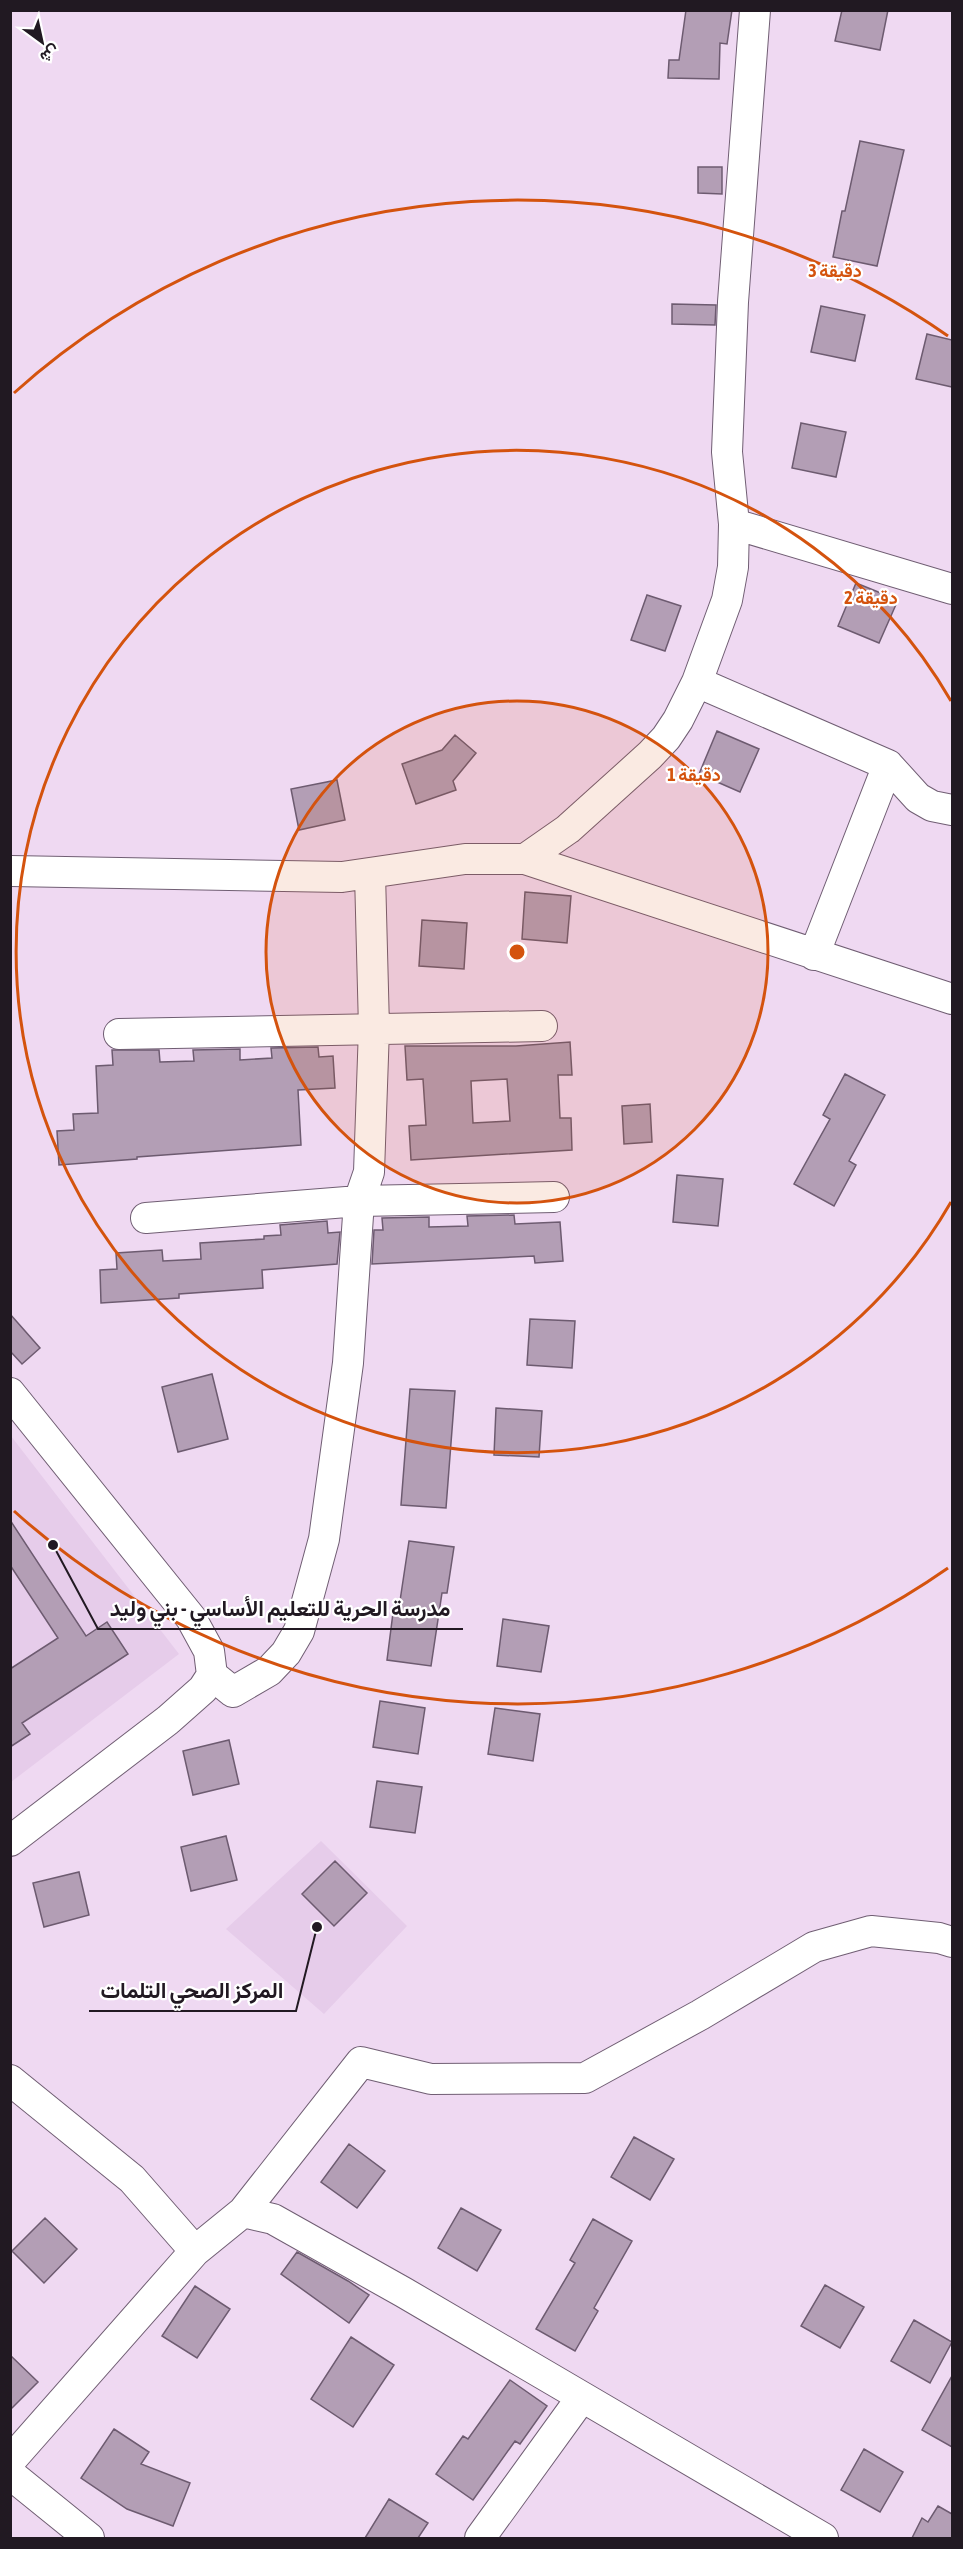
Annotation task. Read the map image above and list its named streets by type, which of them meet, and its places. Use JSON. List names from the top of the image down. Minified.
{"places":["مدرسة الحرية للتعليم الأساسي - بني وليد","المركز الصحي التلمات"],"north":"bottom right","rings":["3 دقيقة","2 دقيقة","1 دقيقة"]}
